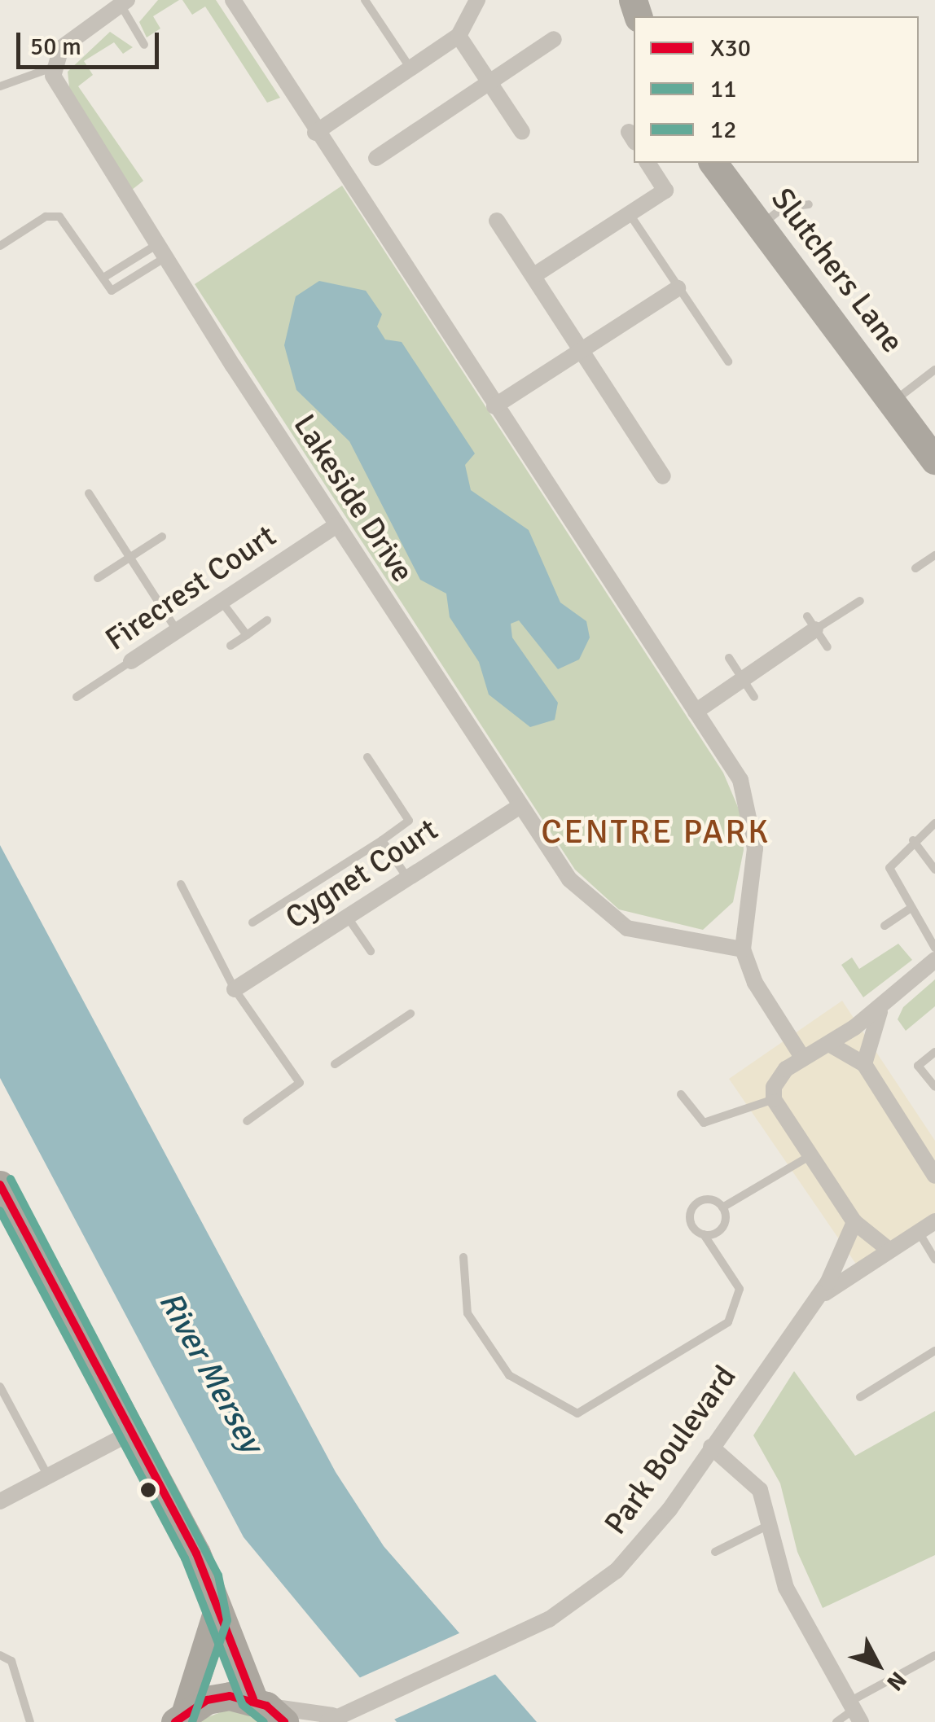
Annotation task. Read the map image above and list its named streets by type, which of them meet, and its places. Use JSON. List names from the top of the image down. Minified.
{"streets":{"highway":["Slutchers Lane"],"street":["Lakeside Drive","Firecrest Court","Cygnet Court","Park Boulevard"]},"crossings":[["Lakeside Drive","Firecrest Court"],["Lakeside Drive","Cygnet Court"]],"districts":["CENTRE PARK"],"water":["River Mersey"],"lines":["transit line 12","transit line X30","transit line 11"],"legend":["X30","11","12"],"scale_bar":"50 m","north":"bottom right"}
